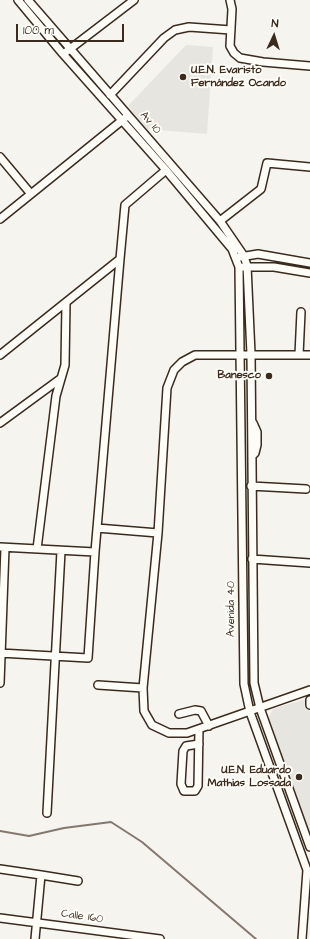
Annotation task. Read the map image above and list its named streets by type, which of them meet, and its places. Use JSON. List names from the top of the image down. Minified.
{"streets":{"street":["Av 10","Avenida 40","Calle 160"]},"crossings":[["Av 10","Avenida 40"]],"places":["U.E.N. Evaristo Fernández Ocando","Banesco","U.E.N. Eduardo Mathias Lossada"],"scale_bar":"100 m","north":"top"}
